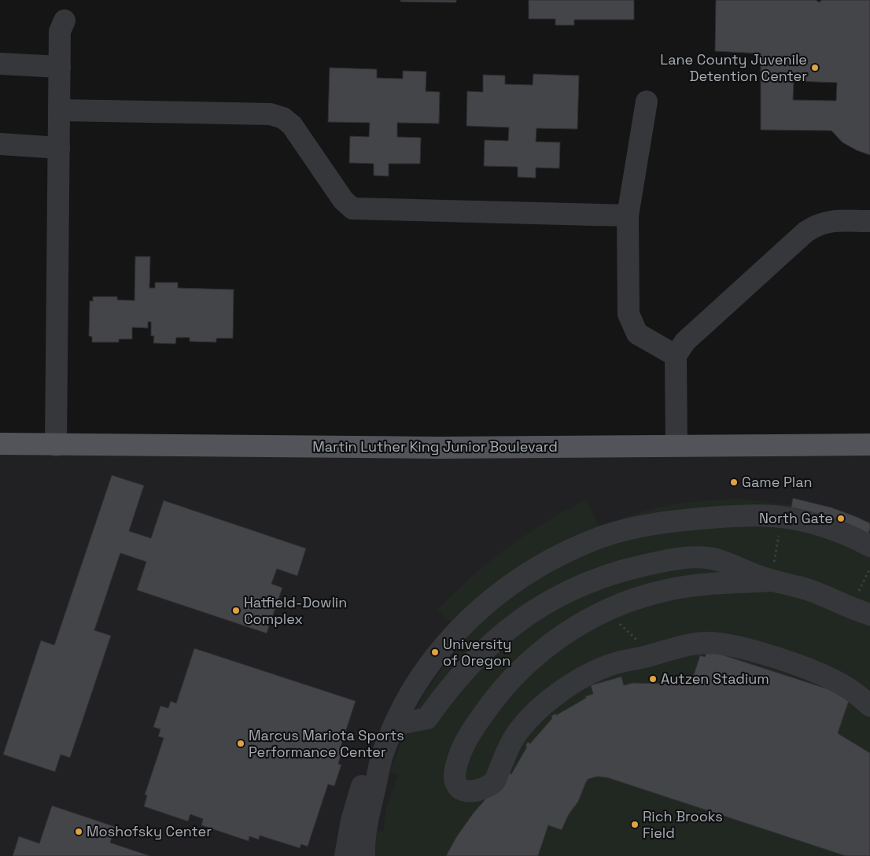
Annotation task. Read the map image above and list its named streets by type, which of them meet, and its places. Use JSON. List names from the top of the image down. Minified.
{"streets":{"main road":["Martin Luther King Junior Boulevard"]},"places":["Lane County Juvenile Detention Center","Game Plan","North Gate","Hatfield-Dowlin Complex","University of Oregon","Autzen Stadium","Marcus Mariota Sports Performance Center","Rich Brooks Field","Moshofsky Center"]}
